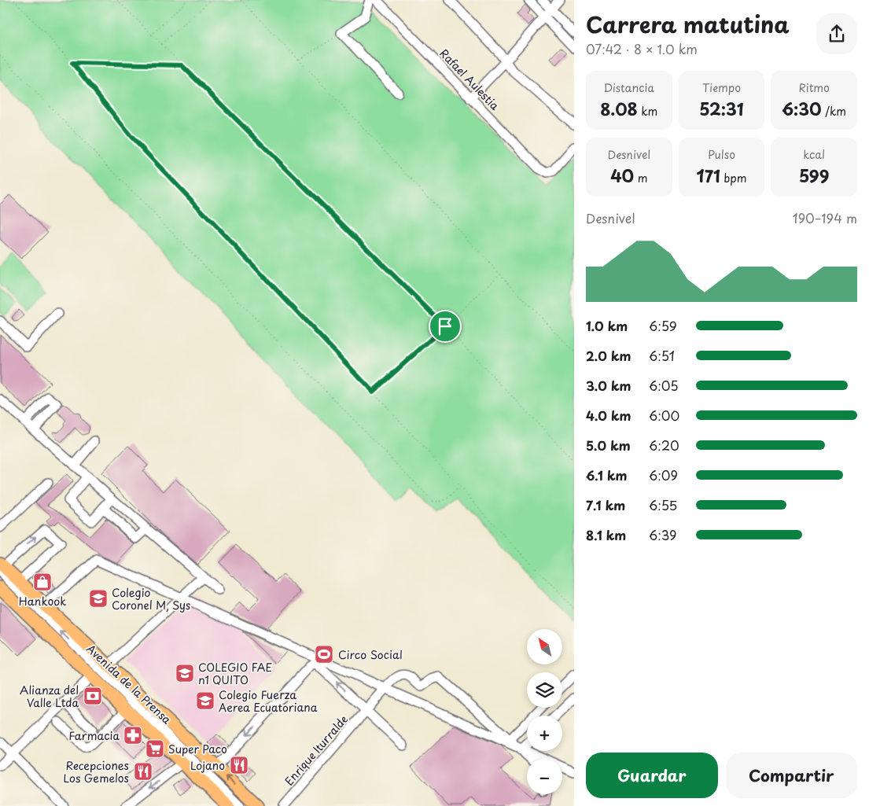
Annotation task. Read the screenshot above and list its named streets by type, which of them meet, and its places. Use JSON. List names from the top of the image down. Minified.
{"streets":{"main road":["Avenida de la Prensa"],"street":["Rafael Aulestia","Enrique Iturralde"]},"places":{"shop":["Hankook"],"school or university":["Colegio Coronel M, Sys","COLEGIO FAE n1 QUITO","Colegio Fuerza Aerea Ecuatoriana"],"sports":["Circo Social"],"bank":["Alianza del Valle Ltda"],"pharmacy":["Farmacia"],"supermarket":["Super Paco"],"restaurant":["Lojano","Recepciones Los Gemelos"]},"north":"top left","page":{"heading":["Carrera matutina","07:42 · 8 × 1.0 km"],"stats":[["Distancia","8.08 km"],["Tiempo","52:31"],["Ritmo","6:30 /km"],["Desnivel","40 m"],["Pulso","171 bpm"],["kcal","599"]],"chart":["Desnivel","190–194 m"],"list":[{"name":"1.0 km","note":"6:59"},{"name":"2.0 km","note":"6:51"},{"name":"3.0 km","note":"6:05"},{"name":"4.0 km","note":"6:00"},{"name":"5.0 km","note":"6:20"},{"name":"6.1 km","note":"6:09"},{"name":"7.1 km","note":"6:55"},{"name":"8.1 km","note":"6:39"}],"map_buttons":["+","−"],"buttons":["Guardar","Compartir"]}}
